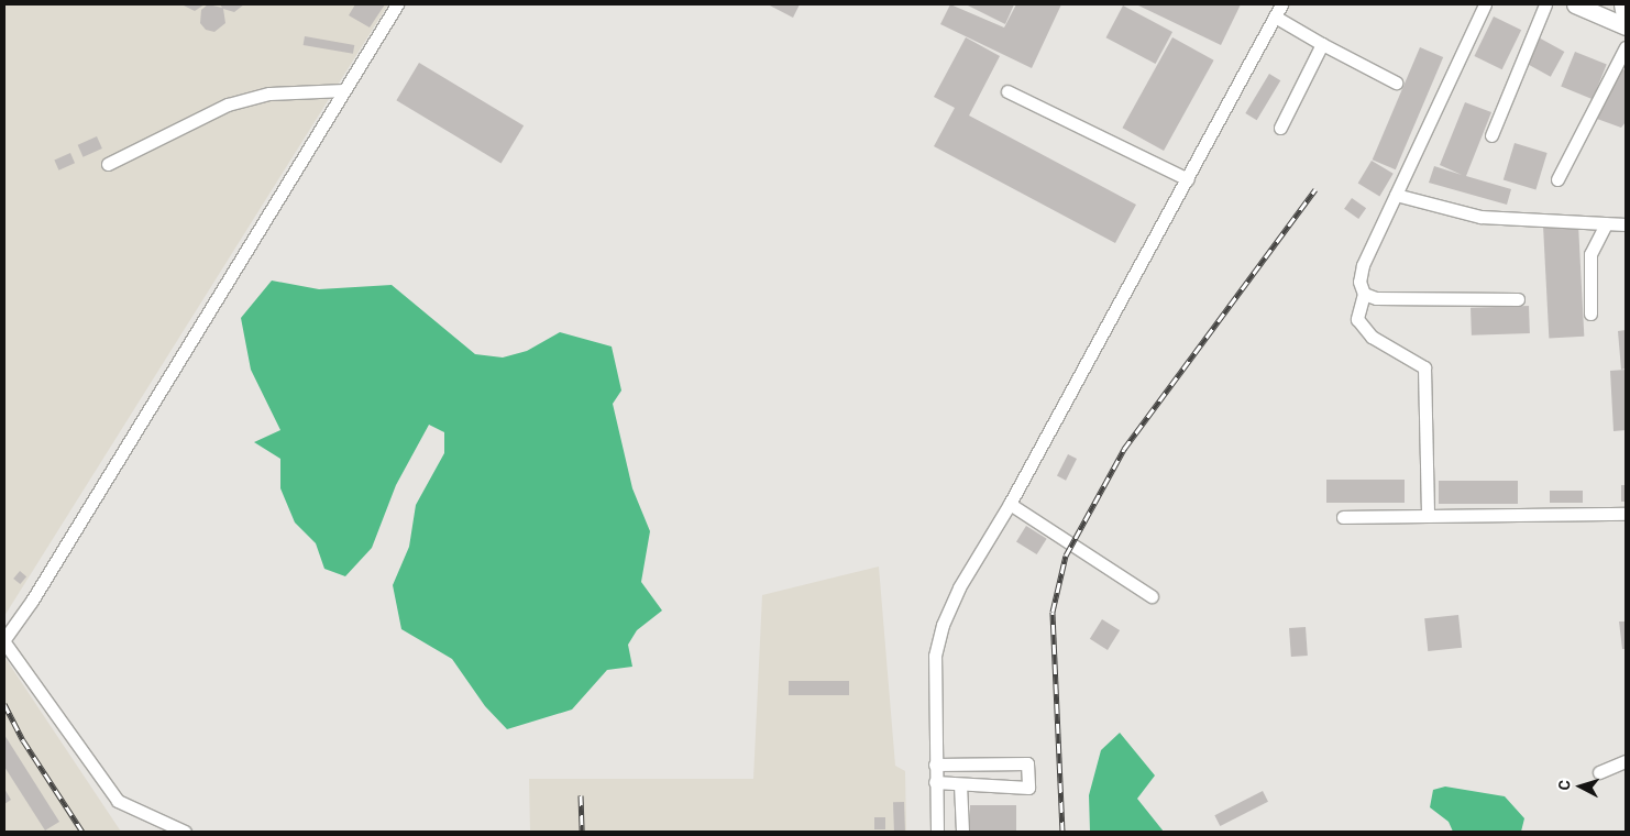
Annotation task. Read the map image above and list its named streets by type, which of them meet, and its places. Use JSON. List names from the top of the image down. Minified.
{"north":"left"}
